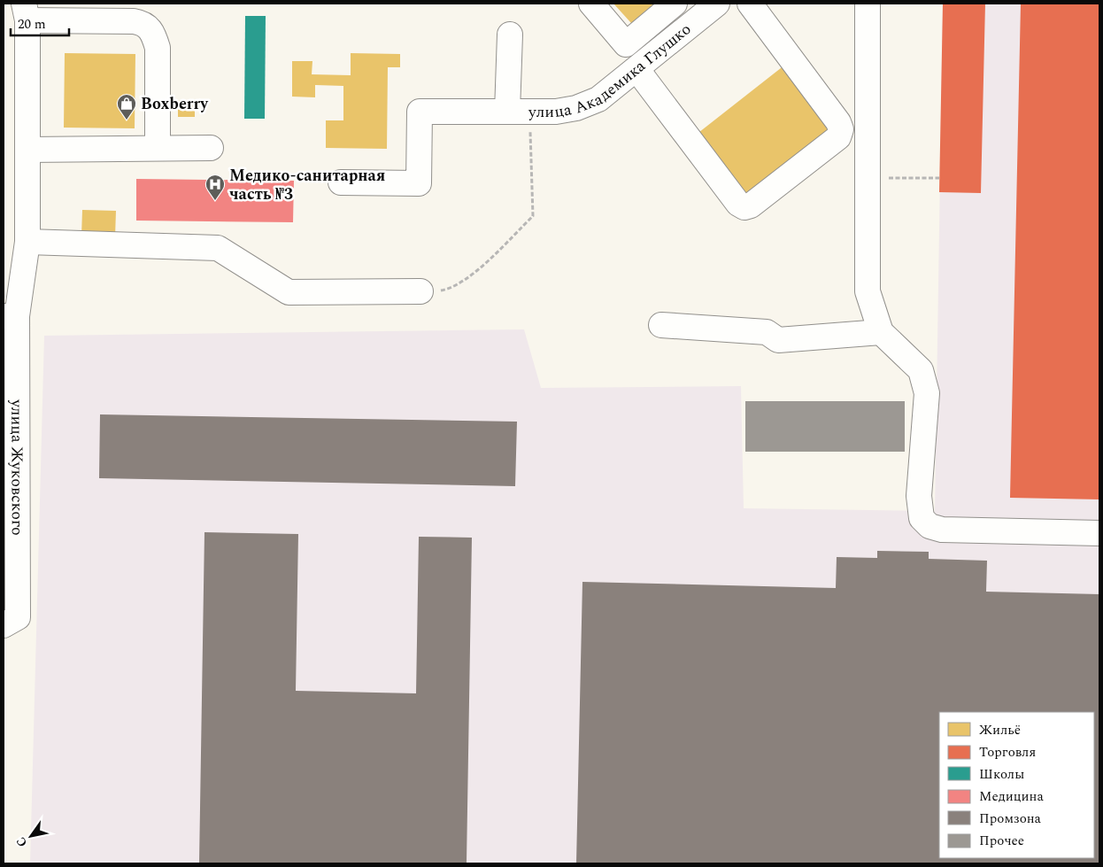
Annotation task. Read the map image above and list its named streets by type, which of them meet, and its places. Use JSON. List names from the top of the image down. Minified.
{"streets":{"street":["улица Академика Глушко","улица Жуковского"]},"places":{"shop":["Boxberry"],"hospital":["Медико-санитарная часть №3"]},"legend":["Жильё","Торговля","Школы","Медицина","Промзона","Прочее"],"scale_bar":"20 m","north":"bottom left"}
